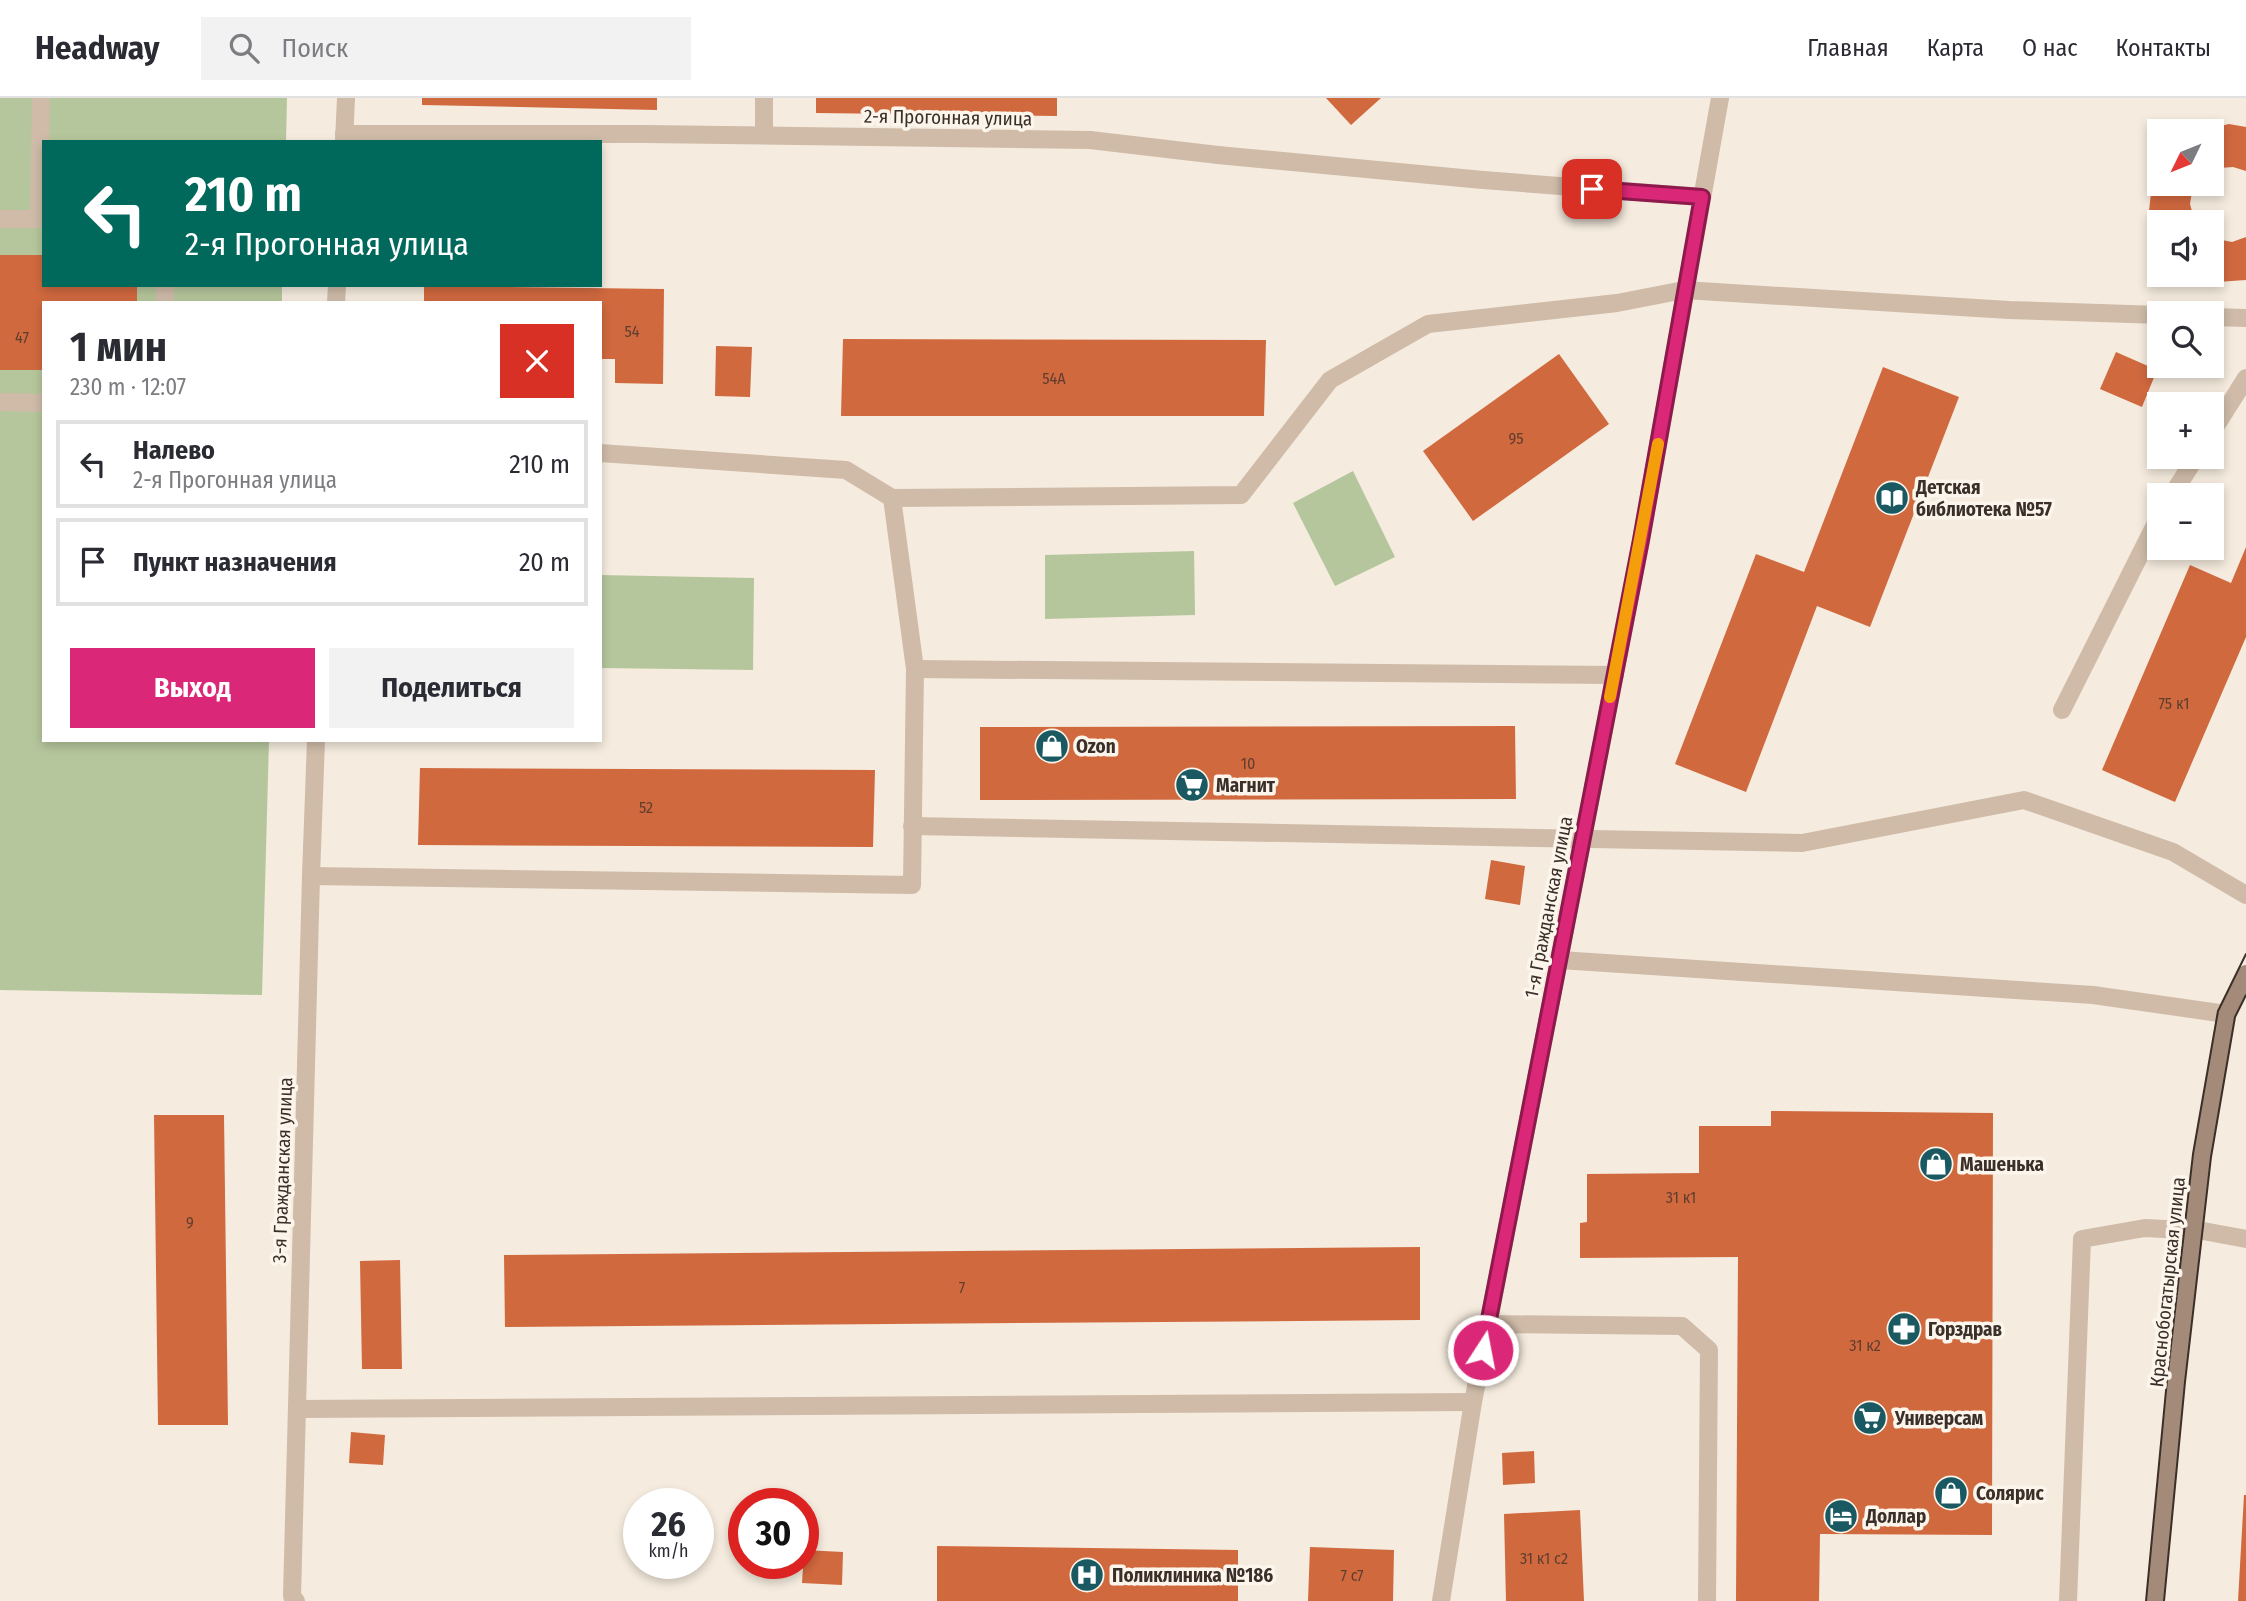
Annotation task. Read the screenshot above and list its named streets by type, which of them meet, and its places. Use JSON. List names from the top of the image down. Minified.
{"streets":{"main road":["Краснобогатырская улица"],"street":["2-я Прогонная улица","1-я Гражданская улица","3-я Гражданская улица"]},"crossings":[["2-я Прогонная улица","1-я Гражданская улица"]],"places":{"library":["Детская библиотека №57"],"shop":["Ozon","Машенька","Солярис"],"supermarket":["Магнит","Универсам"],"pharmacy":["Горздрав"],"hotel":["Доллар"],"hospital":["Поликлиника №186"]},"house_numbers":["54","47","54А","95","75 к1","10","52","31 к1","9","7","31 к2","31 к1 с2","7 с7"],"north":"bottom left","page":{"header":"Headway","search":"Поиск","nav":["Главная","Карта","О нас","Контакты"],"map_buttons":["+","−"],"turn":["210 m","2-я Прогонная улица"],"heading":["1 мин","230 m · 12:07"],"list":[{"name":"Налево","note":"2-я Прогонная улица","value":"210 m"},{"name":"Пункт назначения","value":"20 m"}],"buttons":["Выход","Поделиться"],"speed":"26 km/h","limit":"30"}}
